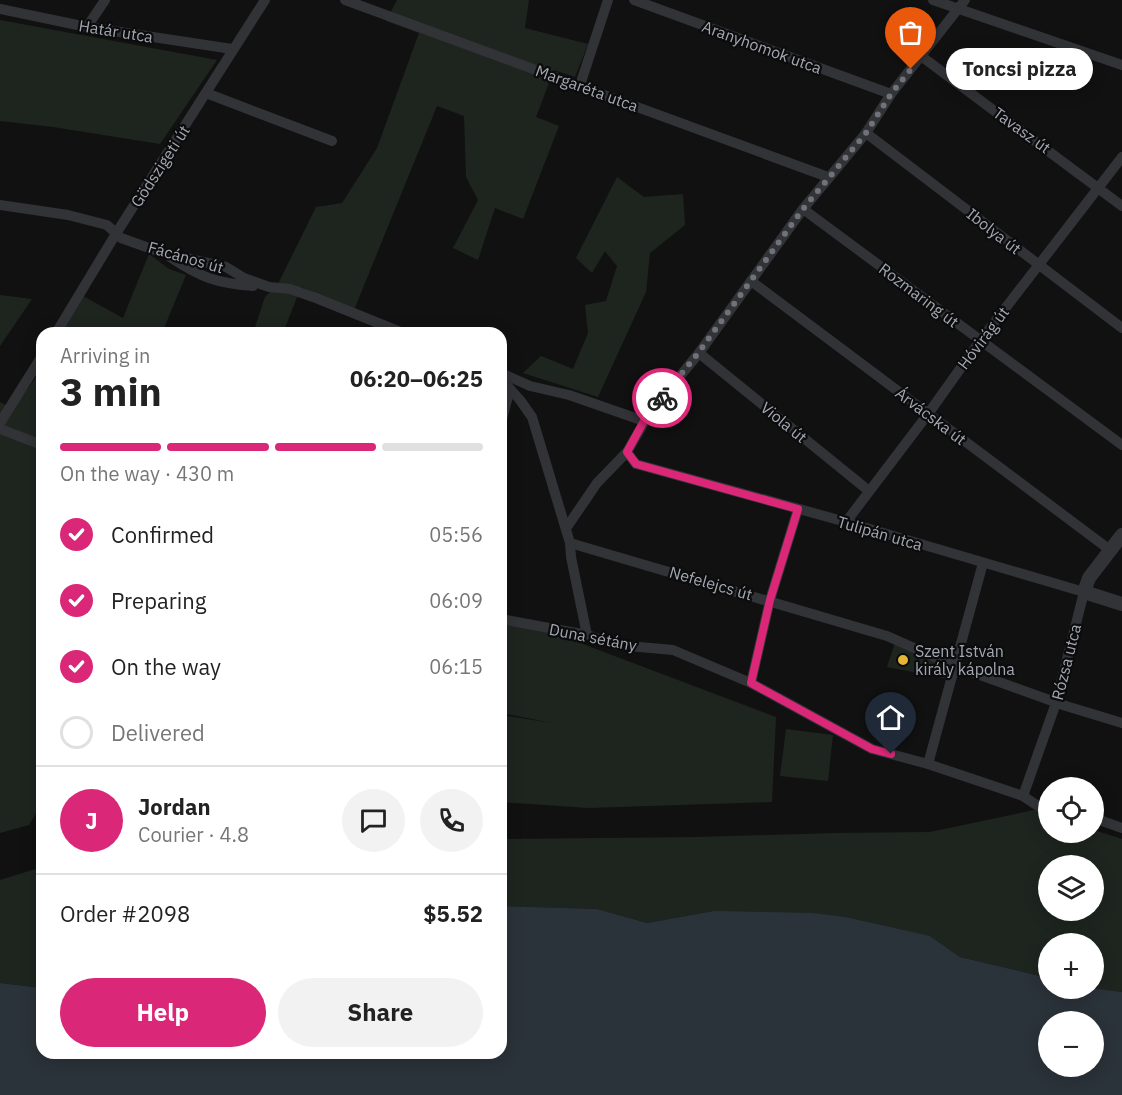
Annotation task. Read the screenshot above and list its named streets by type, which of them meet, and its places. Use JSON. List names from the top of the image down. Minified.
{"streets":{"street":["Határ utca","Aranyhomok utca","Margaréta utca","Tavasz út","Gödszigeti út","Ibolya út","Fácános út","Rozmaring út","Hóvirág út","Árvácska út","Viola út","Tulipán utca","Nefelejcs út","Duna sétány","Rózsa utca"]},"crossings":[["Határ utca","Gödszigeti út"],["Tavasz út","Hóvirág út"],["Gödszigeti út","Fácános út"],["Ibolya út","Hóvirág út"],["Rozmaring út","Hóvirág út"],["Hóvirág út","Árvácska út"],["Hóvirág út","Viola út"],["Hóvirág út","Tulipán utca"],["Árvácska út","Rózsa utca"],["Tulipán utca","Rózsa utca"],["Nefelejcs út","Rózsa utca"],["Duna sétány","Rózsa utca"]],"places":["Toncsi pizza","Szent István király kápolna"],"page":{"bubble":"Toncsi pizza","heading":["3 min","Arriving in","06:20–06:25"],"panel":["Jordan","Courier · 4.8","Order #2098","$5.52"],"bar":"On the way · 430 m","list":[["Confirmed","05:56"],["Preparing","06:09"],["On the way","06:15"],"Delivered"],"map_buttons":["+","−"],"round":"J","buttons":["Help","Share"]}}
